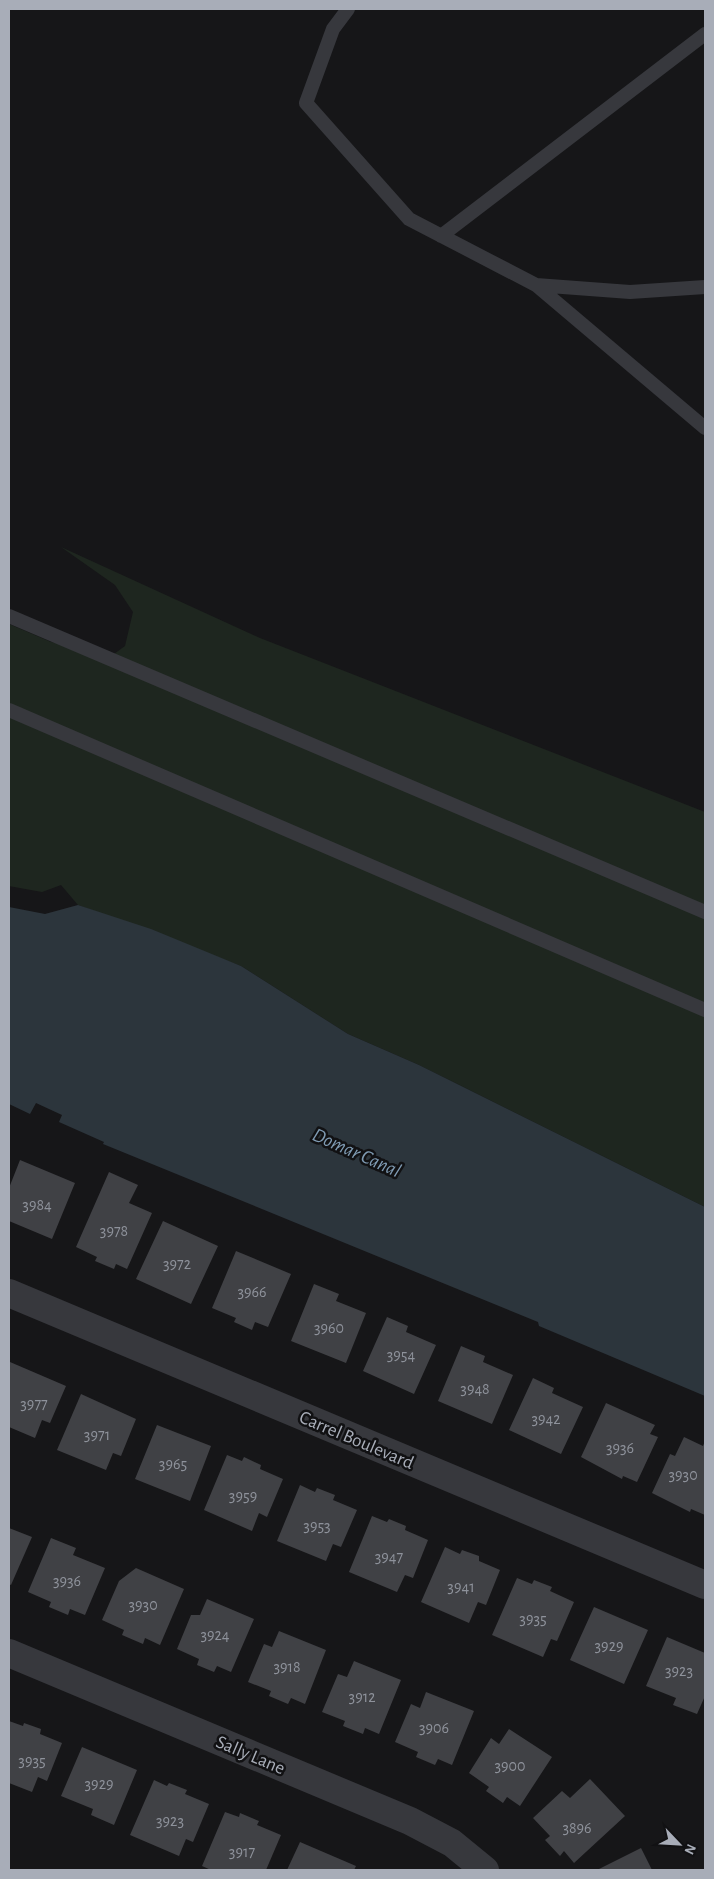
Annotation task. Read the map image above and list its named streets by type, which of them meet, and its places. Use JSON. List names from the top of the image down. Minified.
{"streets":{"street":["Carrel Boulevard","Sally Lane"]},"water":["Domar Canal"],"house_numbers":["3984","3978","3972","3966","3960","3954","3948","3977","3942","3971","3936","3965","3930","3959","3953","3947","3936","3941","3930","3935","3924","3929","3918","3923","3912","3906","3935","3900","3929","3923","3896","3917"],"north":"bottom right"}
